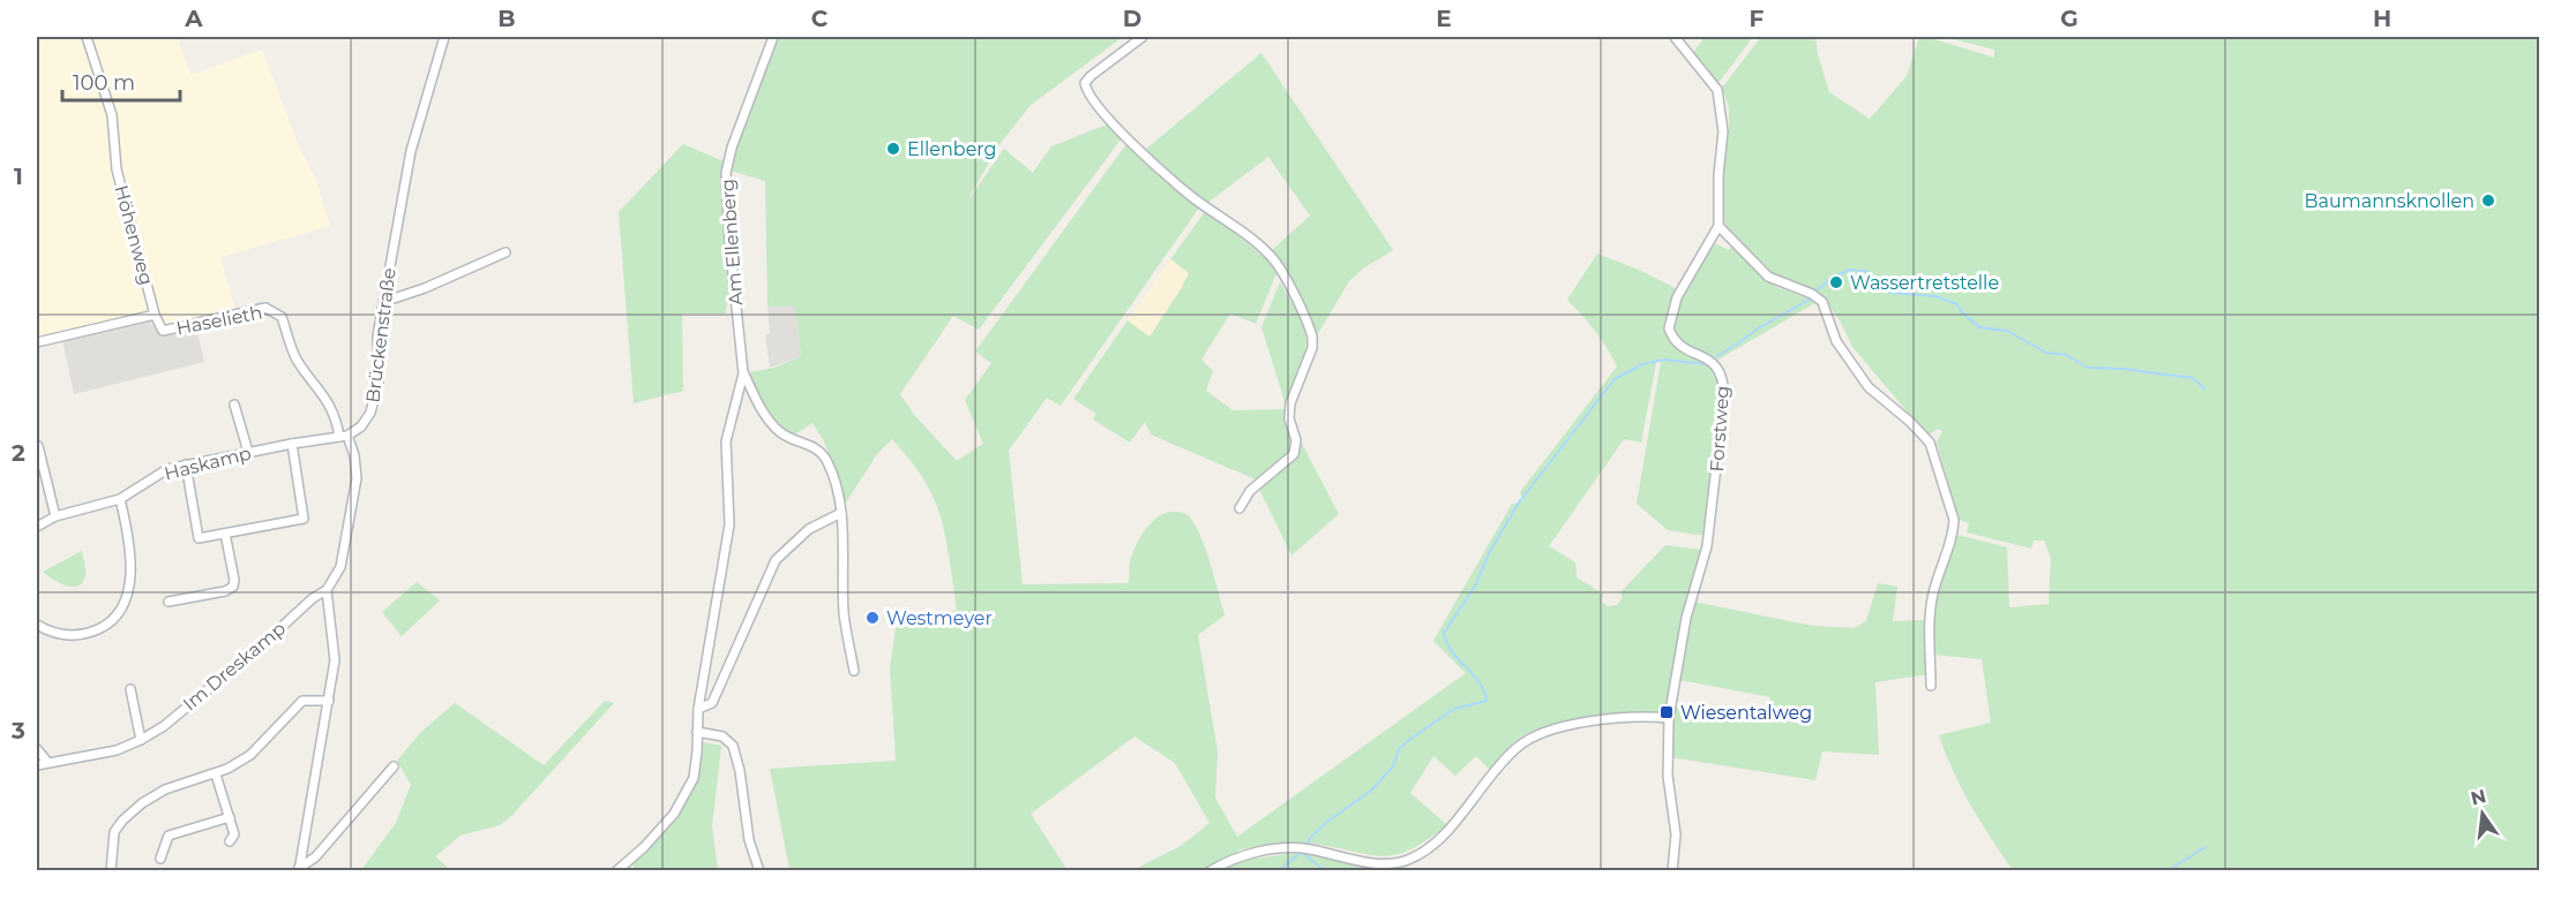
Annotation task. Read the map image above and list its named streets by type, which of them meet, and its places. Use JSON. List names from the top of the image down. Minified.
{"streets":{"street":["Höhenweg","Am Ellenberg","Haselieth","Brückenstraße","Forstweg","Haskamp","Im Dreskamp"]},"crossings":[["Höhenweg","Haselieth"],["Haselieth","Brückenstraße"],["Haselieth","Haskamp"],["Brückenstraße","Haskamp"]],"places":{"other":["Ellenberg","Baumannsknollen","Wassertretstelle","Westmeyer"],"transit":["Wiesentalweg"]},"scale_bar":"100 m","north":"top","grid":{"columns":["A","B","C","D","E","F","G","H"],"rows":["1","2","3"]}}
